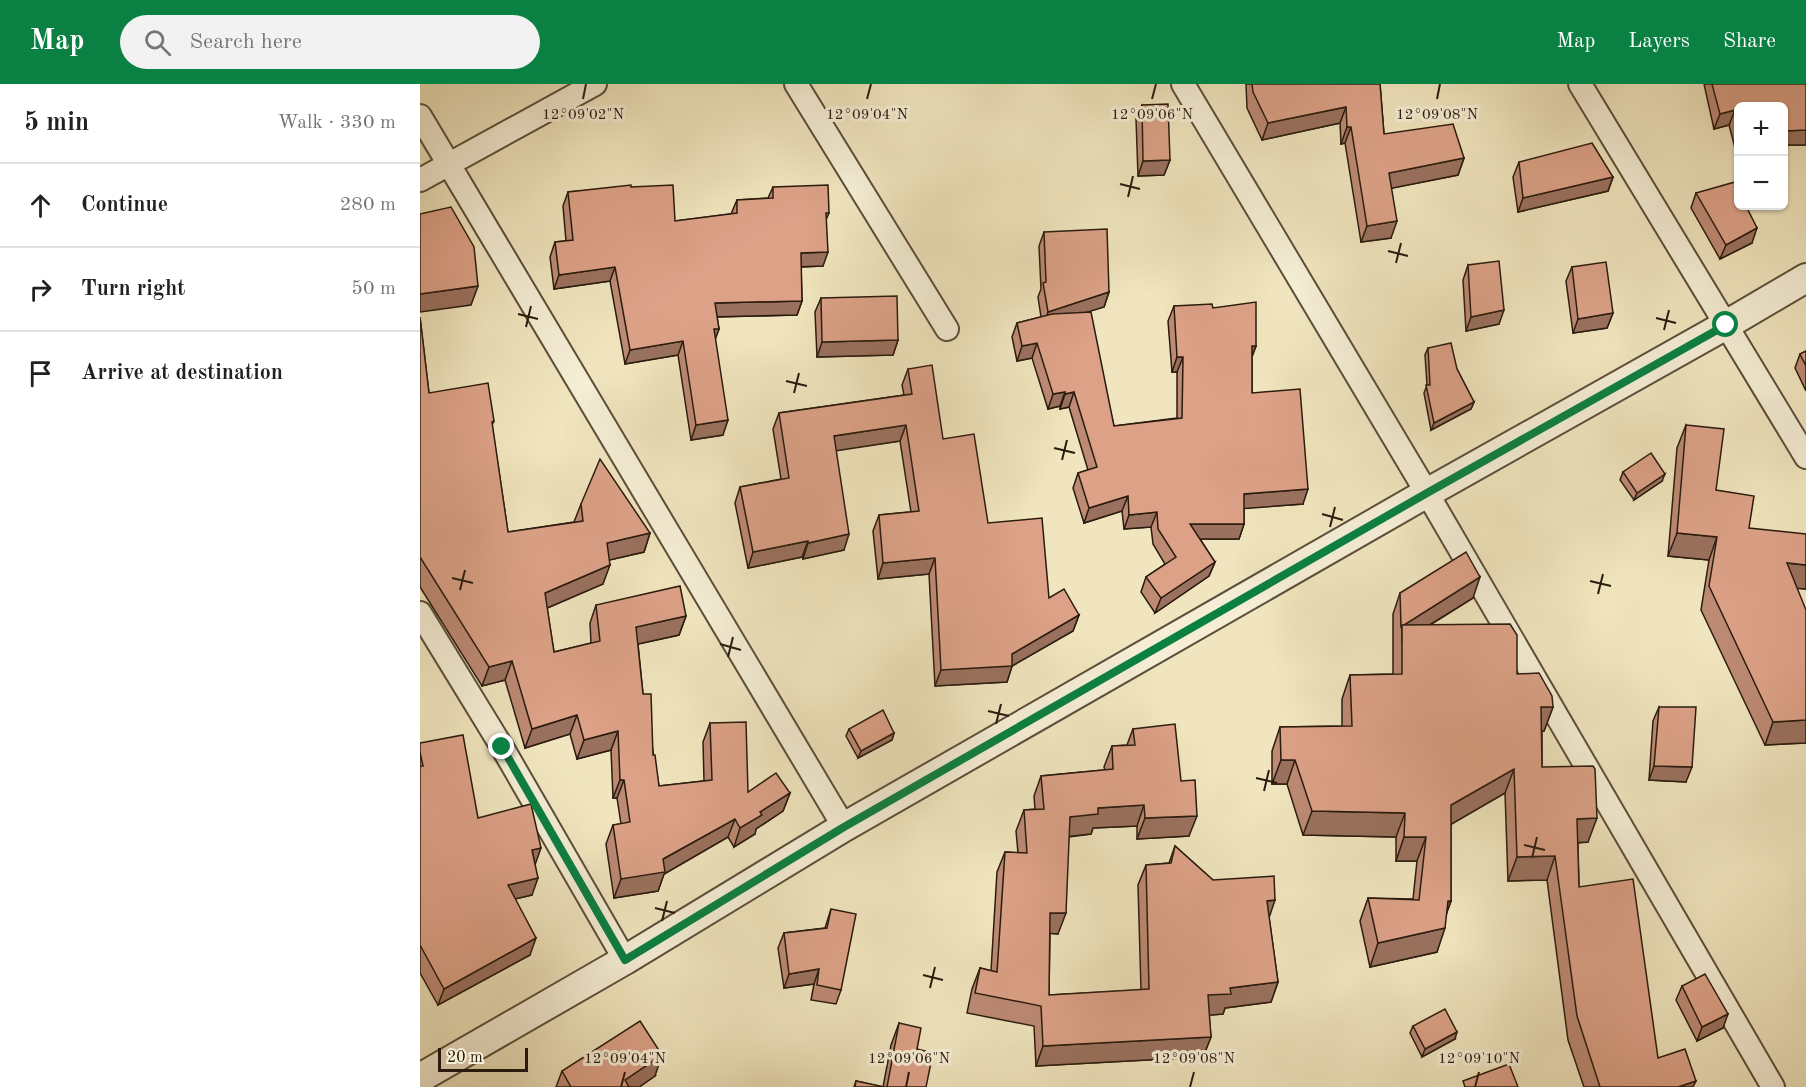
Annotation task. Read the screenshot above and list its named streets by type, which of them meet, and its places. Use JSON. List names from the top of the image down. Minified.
{"scale_bar":"20 m","page":{"header":"Map","search":"Search here","nav":["Map","Layers","Share"],"heading":["5 min","Walk · 330 m"],"map_buttons":["+","−"],"list":[["Continue","280 m"],["Turn right","50 m"],"Arrive at destination"],"scale":"20 m"},"coordinates":["12°09'02\"N","12°09'04\"N","12°09'06\"N","12°09'08\"N","12°09'10\"N"]}
